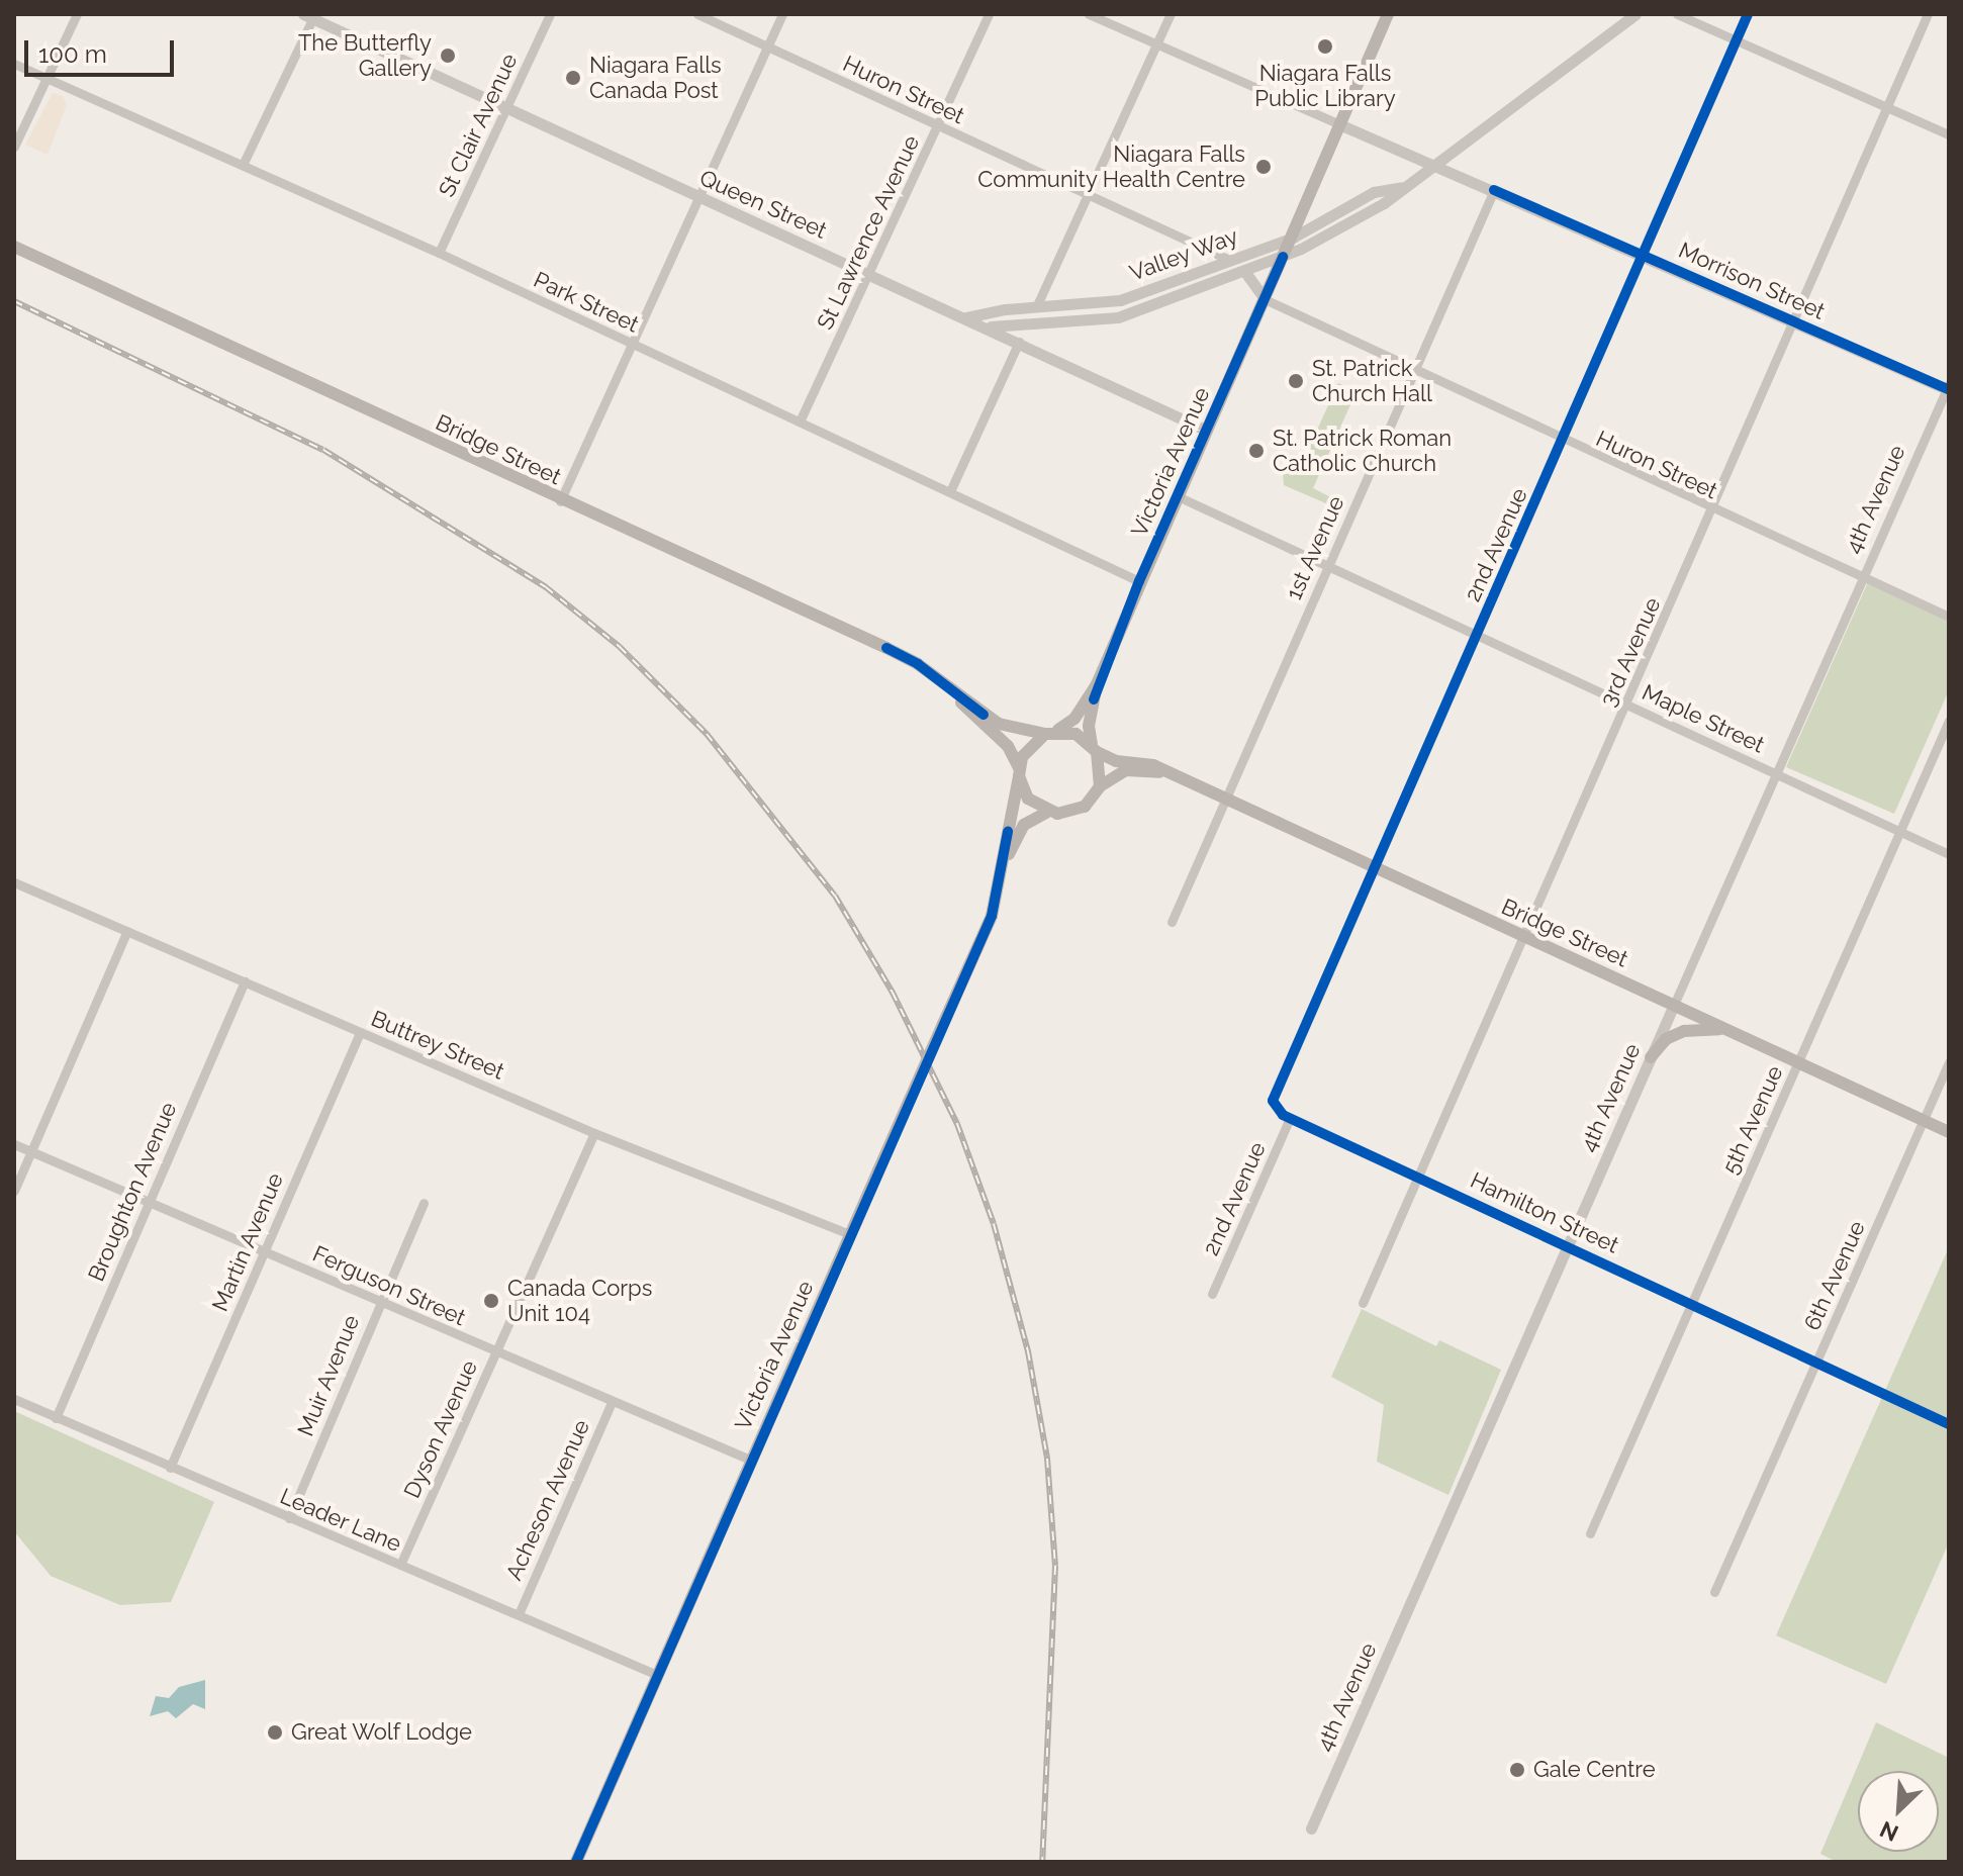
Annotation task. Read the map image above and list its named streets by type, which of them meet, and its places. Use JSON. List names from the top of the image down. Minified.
{"streets":{"main road":["Bridge Street","Victoria Avenue"],"street":["Huron Street","St Clair Avenue","Queen Street","St Lawrence Avenue","Valley Way","Morrison Street","Park Street","4th Avenue","2nd Avenue","1st Avenue","3rd Avenue","Maple Street","Buttrey Street","5th Avenue","Broughton Avenue","Hamilton Street","Martin Avenue","6th Avenue","Ferguson Street","Muir Avenue","Dyson Avenue","Acheson Avenue","Leader Lane"]},"crossings":[["Huron Street","St Lawrence Avenue"],["Huron Street","Valley Way"],["Huron Street","Victoria Avenue"],["Huron Street","4th Avenue"],["Huron Street","2nd Avenue"],["Huron Street","1st Avenue"],["Huron Street","3rd Avenue"],["St Clair Avenue","Queen Street"],["St Clair Avenue","Park Street"],["Queen Street","St Lawrence Avenue"],["Queen Street","Valley Way"],["Queen Street","Victoria Avenue"],["St Lawrence Avenue","Park Street"],["Valley Way","Morrison Street"],["Valley Way","Victoria Avenue"],["Morrison Street","Victoria Avenue"],["Morrison Street","4th Avenue"],["Morrison Street","2nd Avenue"],["Morrison Street","1st Avenue"],["Morrison Street","3rd Avenue"],["Park Street","Victoria Avenue"],["Bridge Street","Victoria Avenue"],["Bridge Street","4th Avenue"],["Bridge Street","2nd Avenue"],["Bridge Street","1st Avenue"],["Bridge Street","3rd Avenue"],["Bridge Street","5th Avenue"],["Bridge Street","6th Avenue"],["Victoria Avenue","Maple Street"],["Victoria Avenue","Buttrey Street"],["Victoria Avenue","Ferguson Street"],["Victoria Avenue","Leader Lane"],["4th Avenue","Maple Street"],["4th Avenue","Hamilton Street"],["2nd Avenue","Maple Street"],["2nd Avenue","Hamilton Street"],["1st Avenue","Maple Street"],["3rd Avenue","Maple Street"],["3rd Avenue","Hamilton Street"],["Maple Street","5th Avenue"],["Buttrey Street","Broughton Avenue"],["Buttrey Street","Martin Avenue"],["Buttrey Street","Dyson Avenue"],["5th Avenue","Hamilton Street"],["Broughton Avenue","Ferguson Street"],["Broughton Avenue","Leader Lane"],["Hamilton Street","6th Avenue"],["Martin Avenue","Ferguson Street"],["Martin Avenue","Leader Lane"],["Ferguson Street","Muir Avenue"],["Ferguson Street","Dyson Avenue"],["Ferguson Street","Acheson Avenue"],["Muir Avenue","Leader Lane"],["Dyson Avenue","Leader Lane"],["Acheson Avenue","Leader Lane"]],"places":["Niagara Falls Public Library","The Butterfly Gallery","Niagara Falls Canada Post","Niagara Falls Community Health Centre","St. Patrick Church Hall","St. Patrick Roman Catholic Church","Canada Corps Unit 104","Great Wolf Lodge","Gale Centre"],"scale_bar":"100 m","north":"bottom left"}
